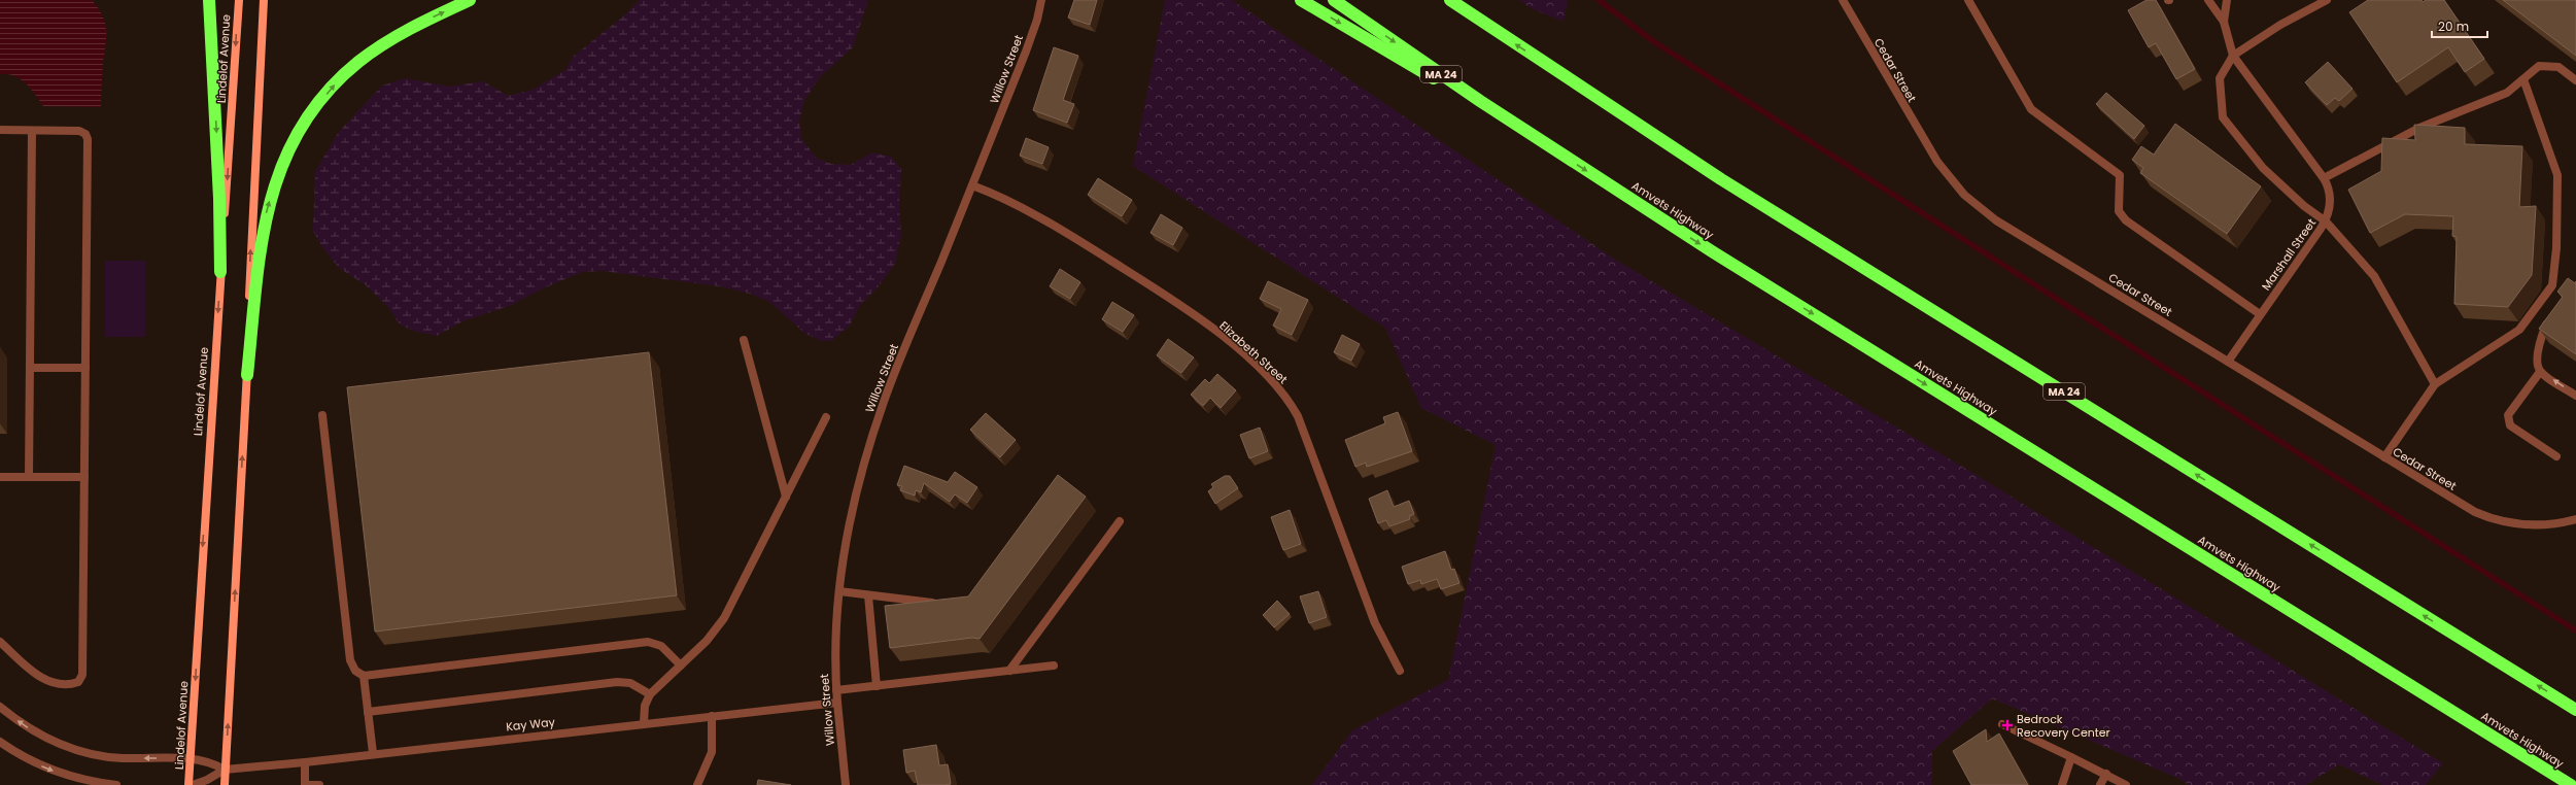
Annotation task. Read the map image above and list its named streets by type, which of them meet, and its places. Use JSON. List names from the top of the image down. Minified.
{"streets":{"highway":["MA 24","Amvets Highway"],"main road":["Lindelof Avenue"],"street":["Willow Street","Cedar Street","Marshall Street","Elizabeth Street","Kay Way"]},"crossings":[["Willow Street","Elizabeth Street"],["Willow Street","Kay Way"],["Cedar Street","Marshall Street"]],"places":{"health":["Bedrock Recovery Center"]},"scale_bar":"20 m"}
